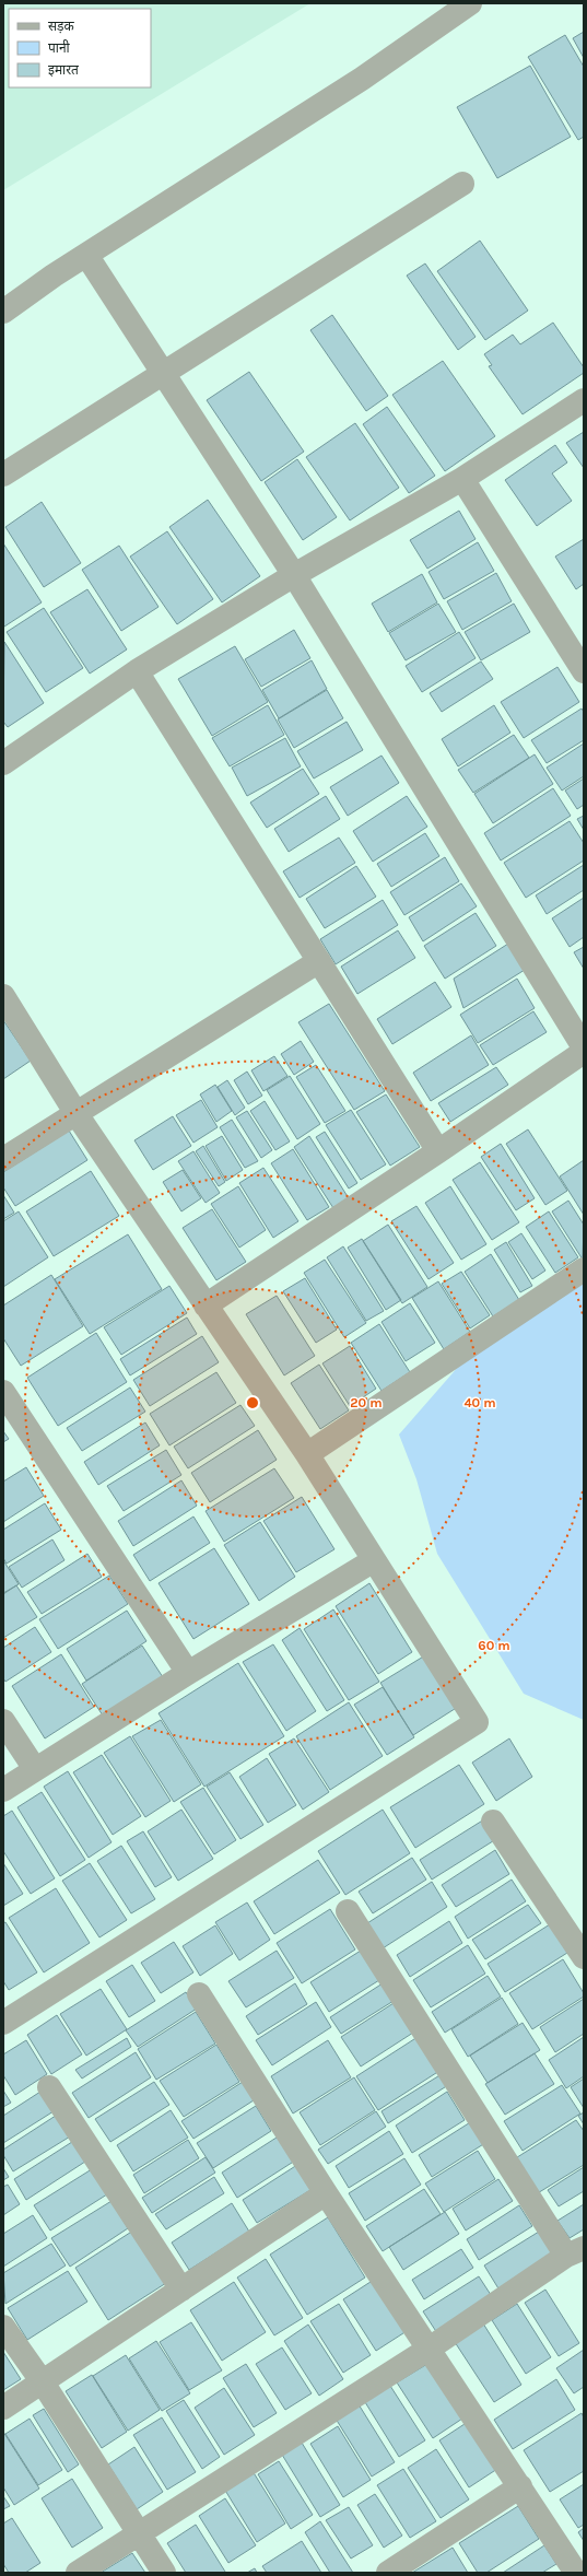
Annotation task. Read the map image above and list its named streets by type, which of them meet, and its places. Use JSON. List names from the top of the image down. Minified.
{"legend":["सड़क","पानी","इमारत"],"rings":["20 m","40 m","60 m"]}
